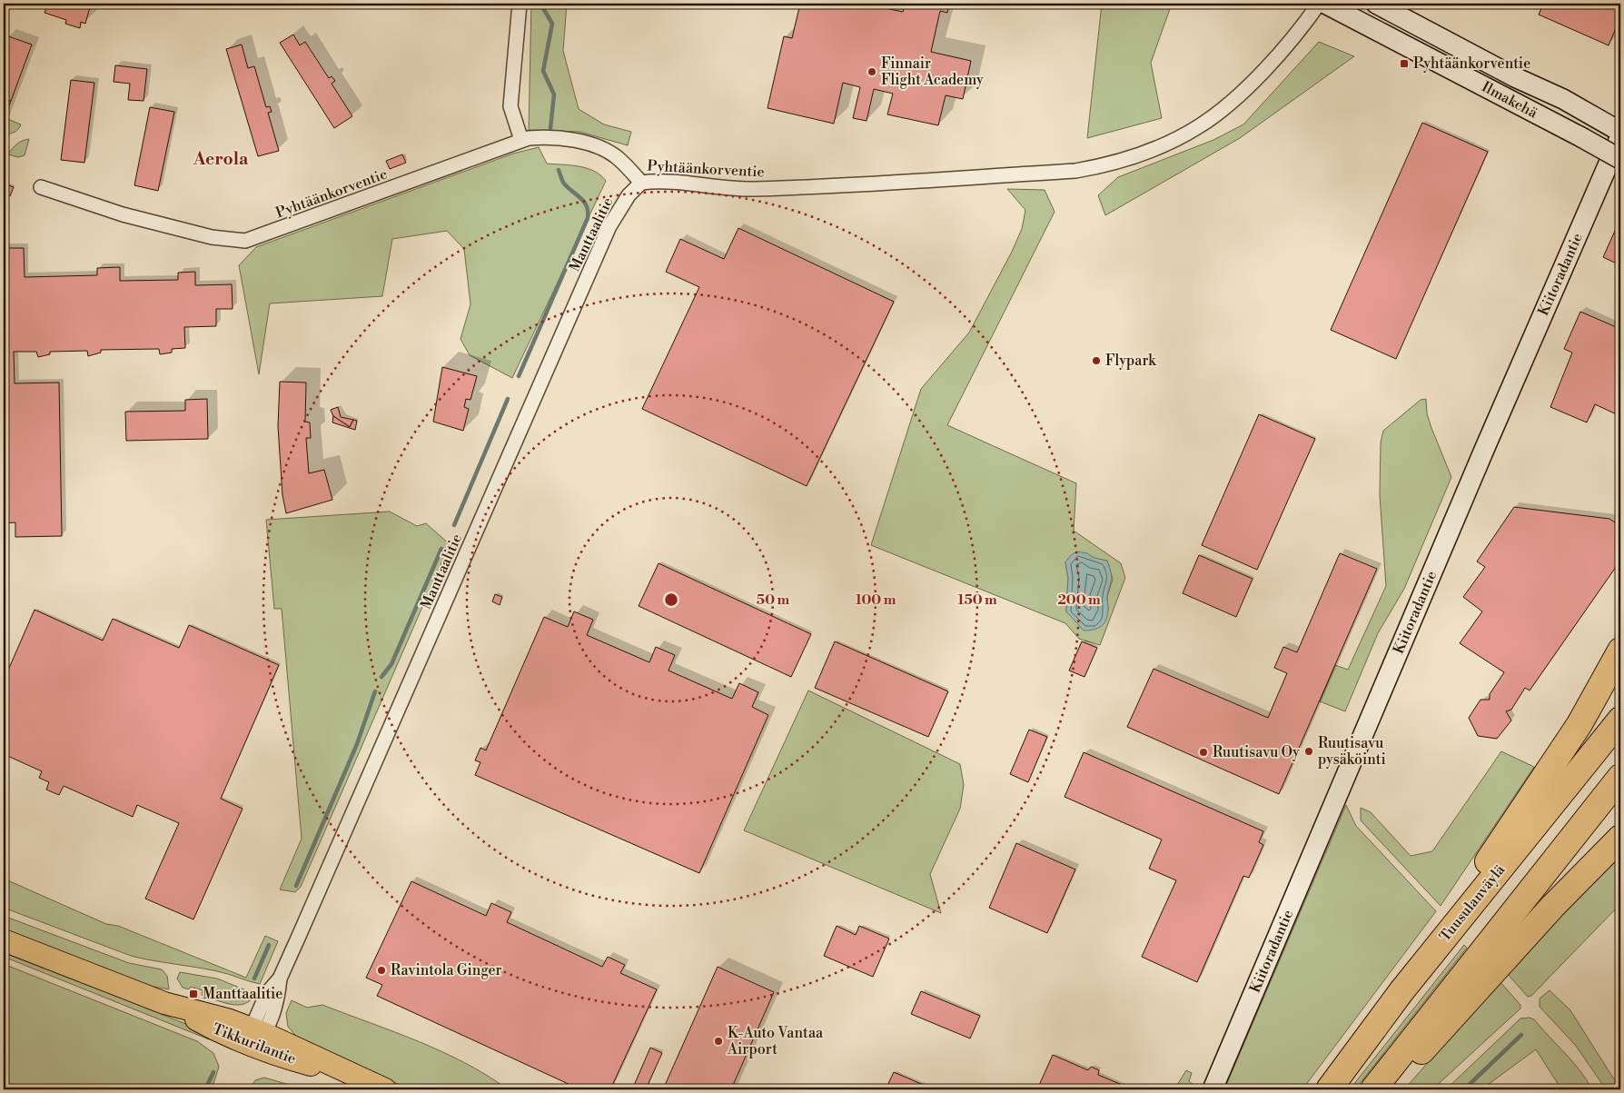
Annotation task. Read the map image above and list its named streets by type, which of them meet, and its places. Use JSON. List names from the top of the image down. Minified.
{"streets":{"highway":["Tuusulanväylä"],"main road":["Ilmakehä","Kiitoradantie","Tikkurilantie"],"street":["Pyhtäänkorventie","Manttaalitie"]},"crossings":[["Pyhtäänkorventie","Manttaalitie"],["Manttaalitie","Tikkurilantie"]],"districts":["Aerola"],"places":{"transit":["Pyhtäänkorventie","Manttaalitie"],"other":["Finnair Flight Academy","Flypark","Ruutisavu pysäköinti","Ruutisavu Oy","Ravintola Ginger","K-Auto Vantaa Airport"]},"rings":["50 m","100 m","150 m","200 m"]}
